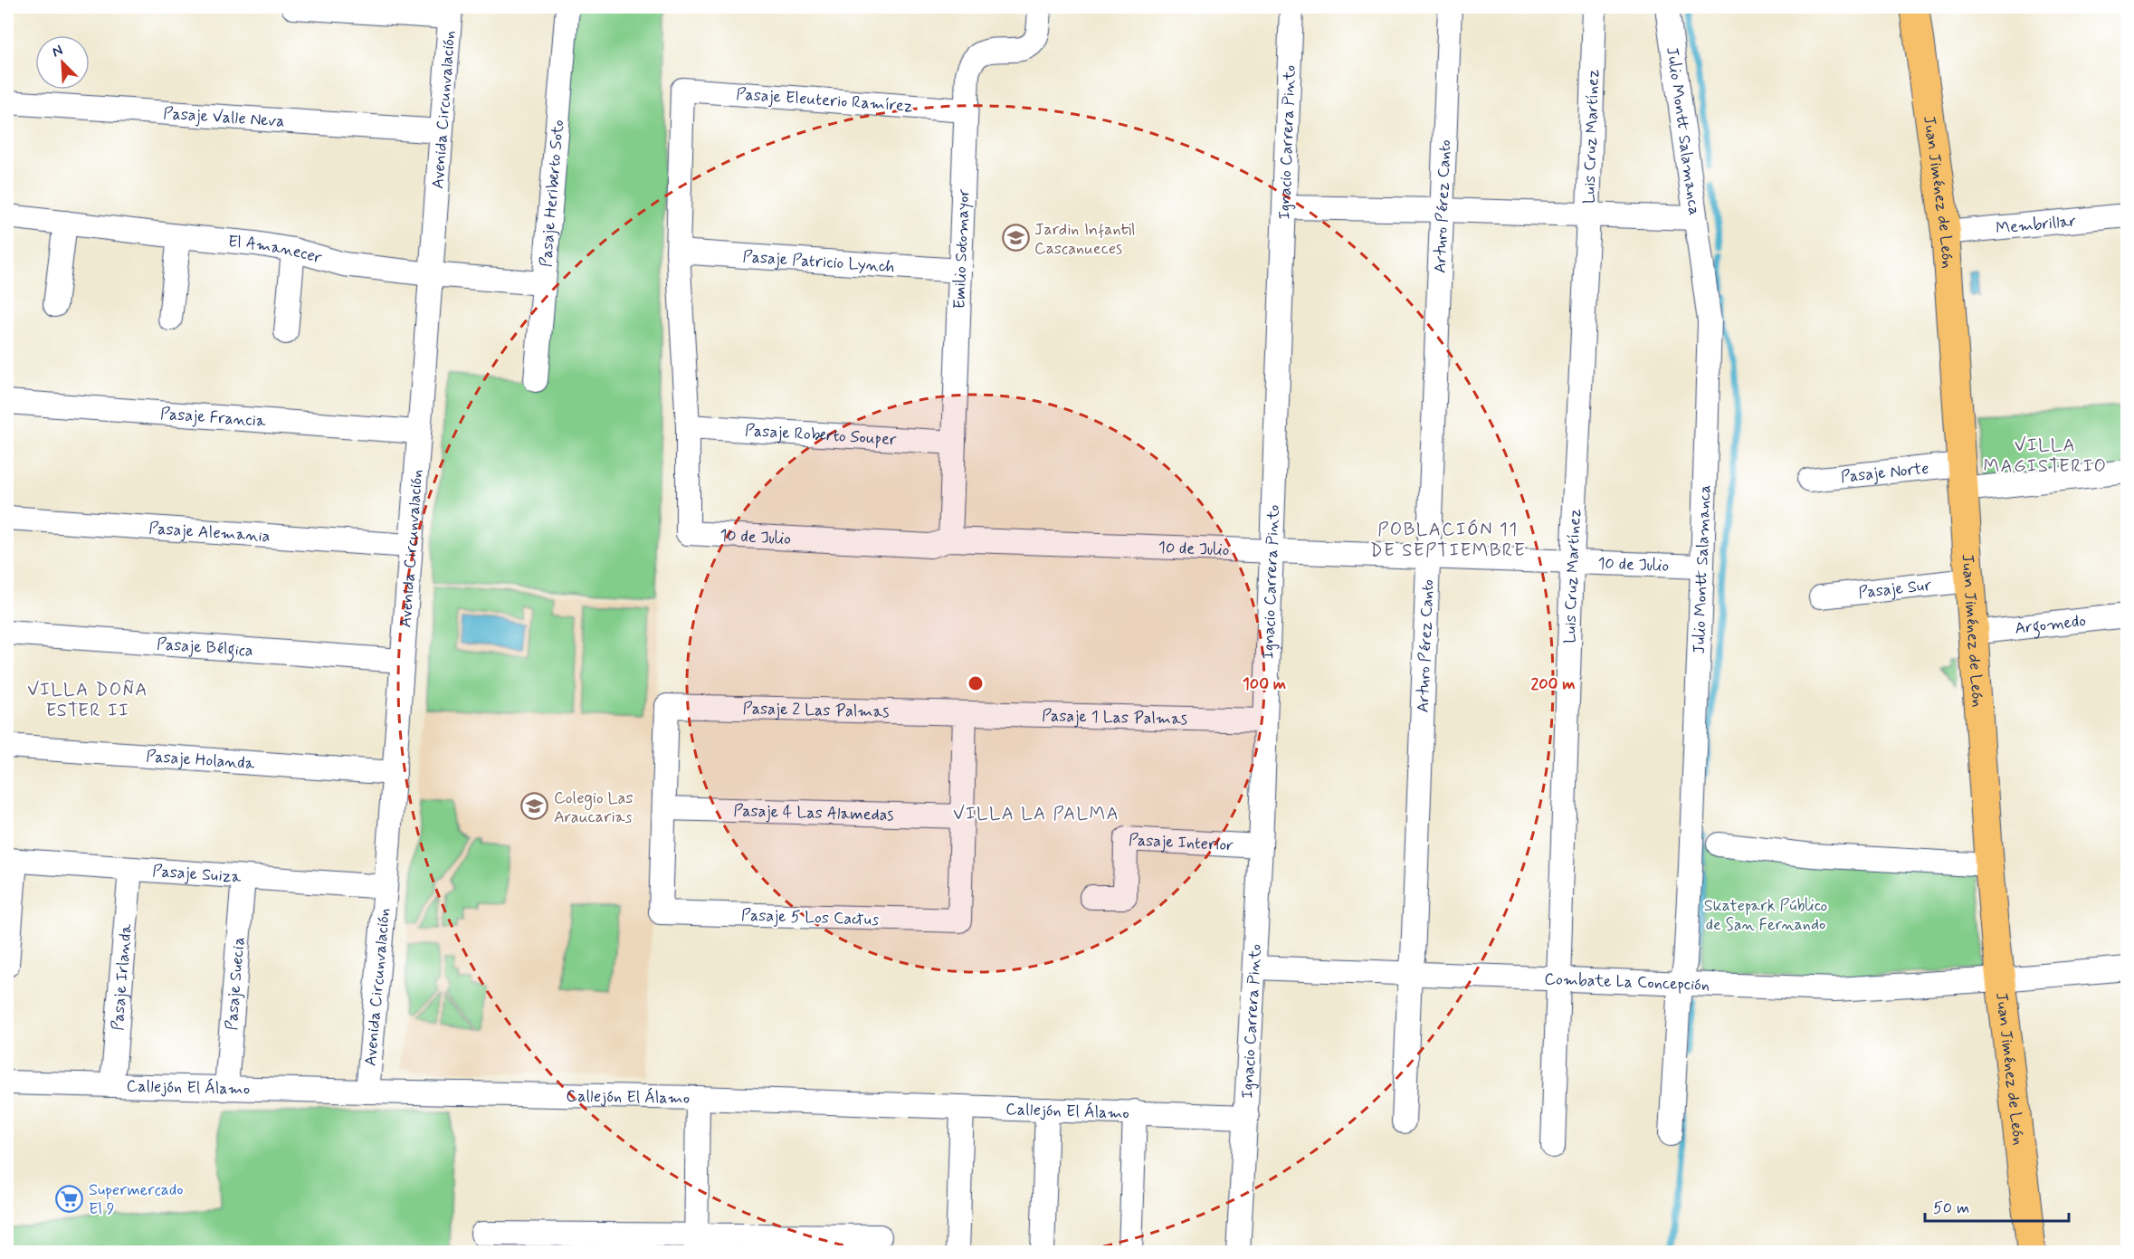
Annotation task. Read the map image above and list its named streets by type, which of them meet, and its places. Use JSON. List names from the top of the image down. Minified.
{"streets":{"main road":["Juan Jiménez de León"],"street":["Pasaje Eleuterio Ramírez","Avenida Circunvalación","Pasaje Valle Neva","Julio Montt Salamanca","Luis Cruz Martínez","Ignacio Carrera Pinto","Pasaje Heriberto Soto","Arturo Pérez Canto","Membrillar","Emilio Sotomayor","El Amanecer","Pasaje Patricio Lynch","Pasaje Francia","Pasaje Roberto Souper","Pasaje Norte","Pasaje Alemania","10 de Julio","Pasaje Sur","Argomedo","Pasaje Bélgica","Pasaje 2 Las Palmas","Pasaje 1 Las Palmas","Pasaje Holanda","Pasaje 4 Las Alamedas","Pasaje Interior","Pasaje Suiza","Pasaje 5 Los Cactus","Pasaje Irlanda","Combate La Concepción","Pasaje Suecia","Callejón El Álamo"]},"crossings":[["Pasaje Eleuterio Ramírez","Emilio Sotomayor"],["Pasaje Eleuterio Ramírez","Pasaje Patricio Lynch"],["Avenida Circunvalación","Pasaje Valle Neva"],["Avenida Circunvalación","El Amanecer"],["Avenida Circunvalación","Pasaje Francia"],["Avenida Circunvalación","Pasaje Alemania"],["Avenida Circunvalación","Pasaje Bélgica"],["Avenida Circunvalación","Pasaje Holanda"],["Avenida Circunvalación","Pasaje Suiza"],["Avenida Circunvalación","Callejón El Álamo"],["Julio Montt Salamanca","10 de Julio"],["Julio Montt Salamanca","Combate La Concepción"],["Luis Cruz Martínez","10 de Julio"],["Luis Cruz Martínez","Combate La Concepción"],["Ignacio Carrera Pinto","10 de Julio"],["Ignacio Carrera Pinto","Pasaje 1 Las Palmas"],["Ignacio Carrera Pinto","Pasaje Interior"],["Ignacio Carrera Pinto","Combate La Concepción"],["Ignacio Carrera Pinto","Callejón El Álamo"],["Juan Jiménez de León","Membrillar"],["Juan Jiménez de León","Pasaje Norte"],["Juan Jiménez de León","Pasaje Sur"],["Juan Jiménez de León","Argomedo"],["Juan Jiménez de León","Combate La Concepción"],["Pasaje Heriberto Soto","El Amanecer"],["Arturo Pérez Canto","10 de Julio"],["Arturo Pérez Canto","Combate La Concepción"],["Emilio Sotomayor","Pasaje Patricio Lynch"],["Emilio Sotomayor","Pasaje Roberto Souper"],["Emilio Sotomayor","10 de Julio"],["Pasaje Roberto Souper","10 de Julio"],["Pasaje 2 Las Palmas","Pasaje 1 Las Palmas"],["Pasaje 2 Las Palmas","Pasaje 4 Las Alamedas"],["Pasaje 2 Las Palmas","Pasaje 5 Los Cactus"],["Pasaje 4 Las Alamedas","Pasaje 5 Los Cactus"],["Pasaje Suiza","Pasaje Irlanda"],["Pasaje Suiza","Pasaje Suecia"],["Pasaje Irlanda","Callejón El Álamo"],["Pasaje Suecia","Callejón El Álamo"]],"districts":["VILLA MAGISTERIO","POBLACIÓN 11 DE SEPTIEMBRE","VILLA DOÑA ESTER II","VILLA LA PALMA"],"parks":["Skatepark Público de San Fernando"],"places":{"school or university":["Jardin Infantil Cascanueces","Colegio Las Araucarias"],"supermarket":["Supermercado El 9"]},"scale_bar":"50 m","north":"top left","rings":["100 m","200 m"]}
